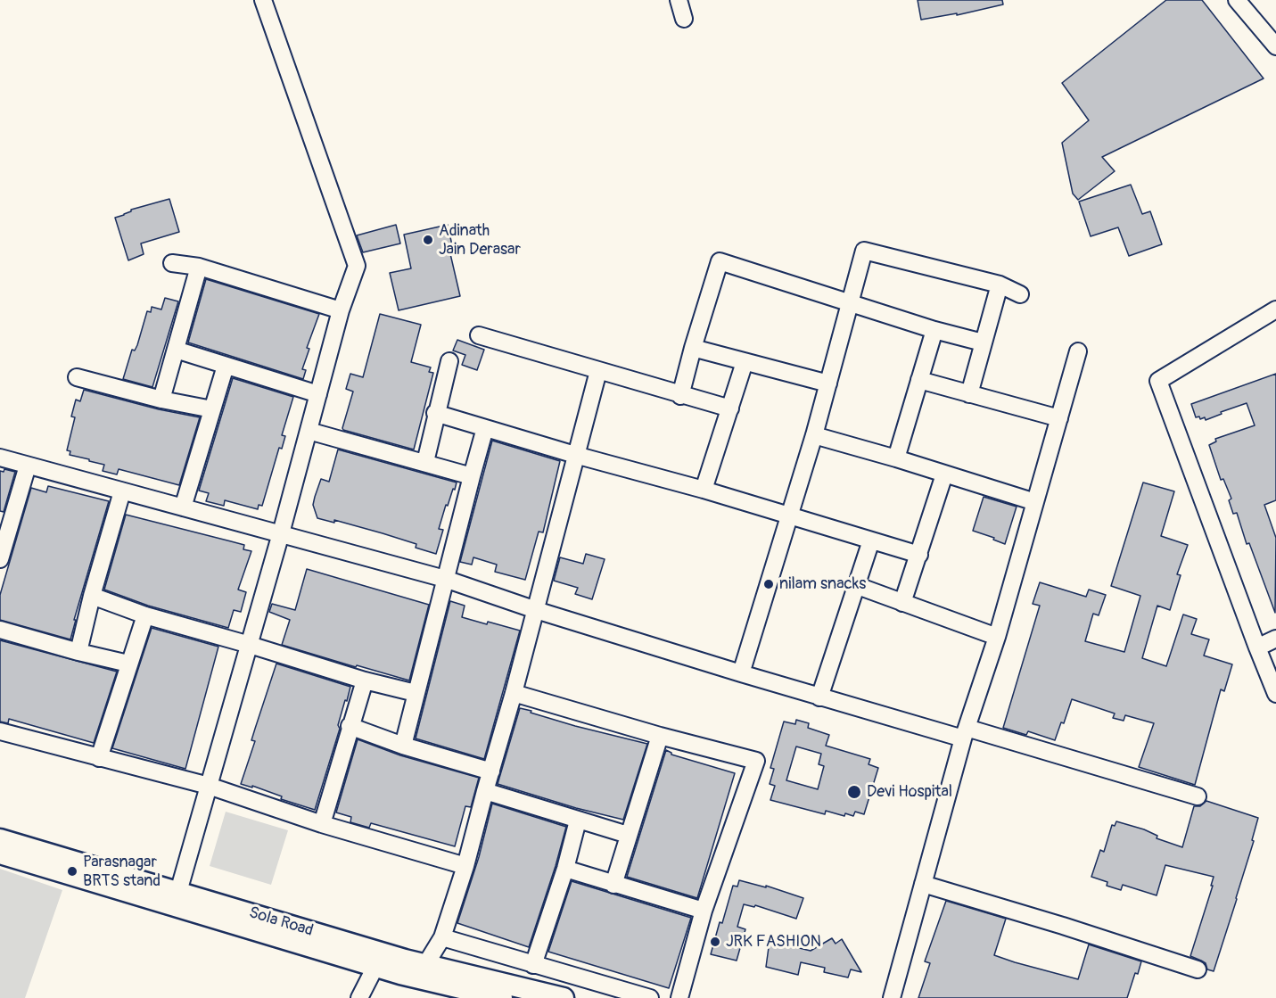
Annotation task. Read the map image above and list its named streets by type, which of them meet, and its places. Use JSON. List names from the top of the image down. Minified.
{"streets":{"main road":["Sola Road"]},"places":["Adinath Jain Derasar","nilam snacks","Devi Hospital","Parasnagar BRTS stand","JRK FASHION"]}
